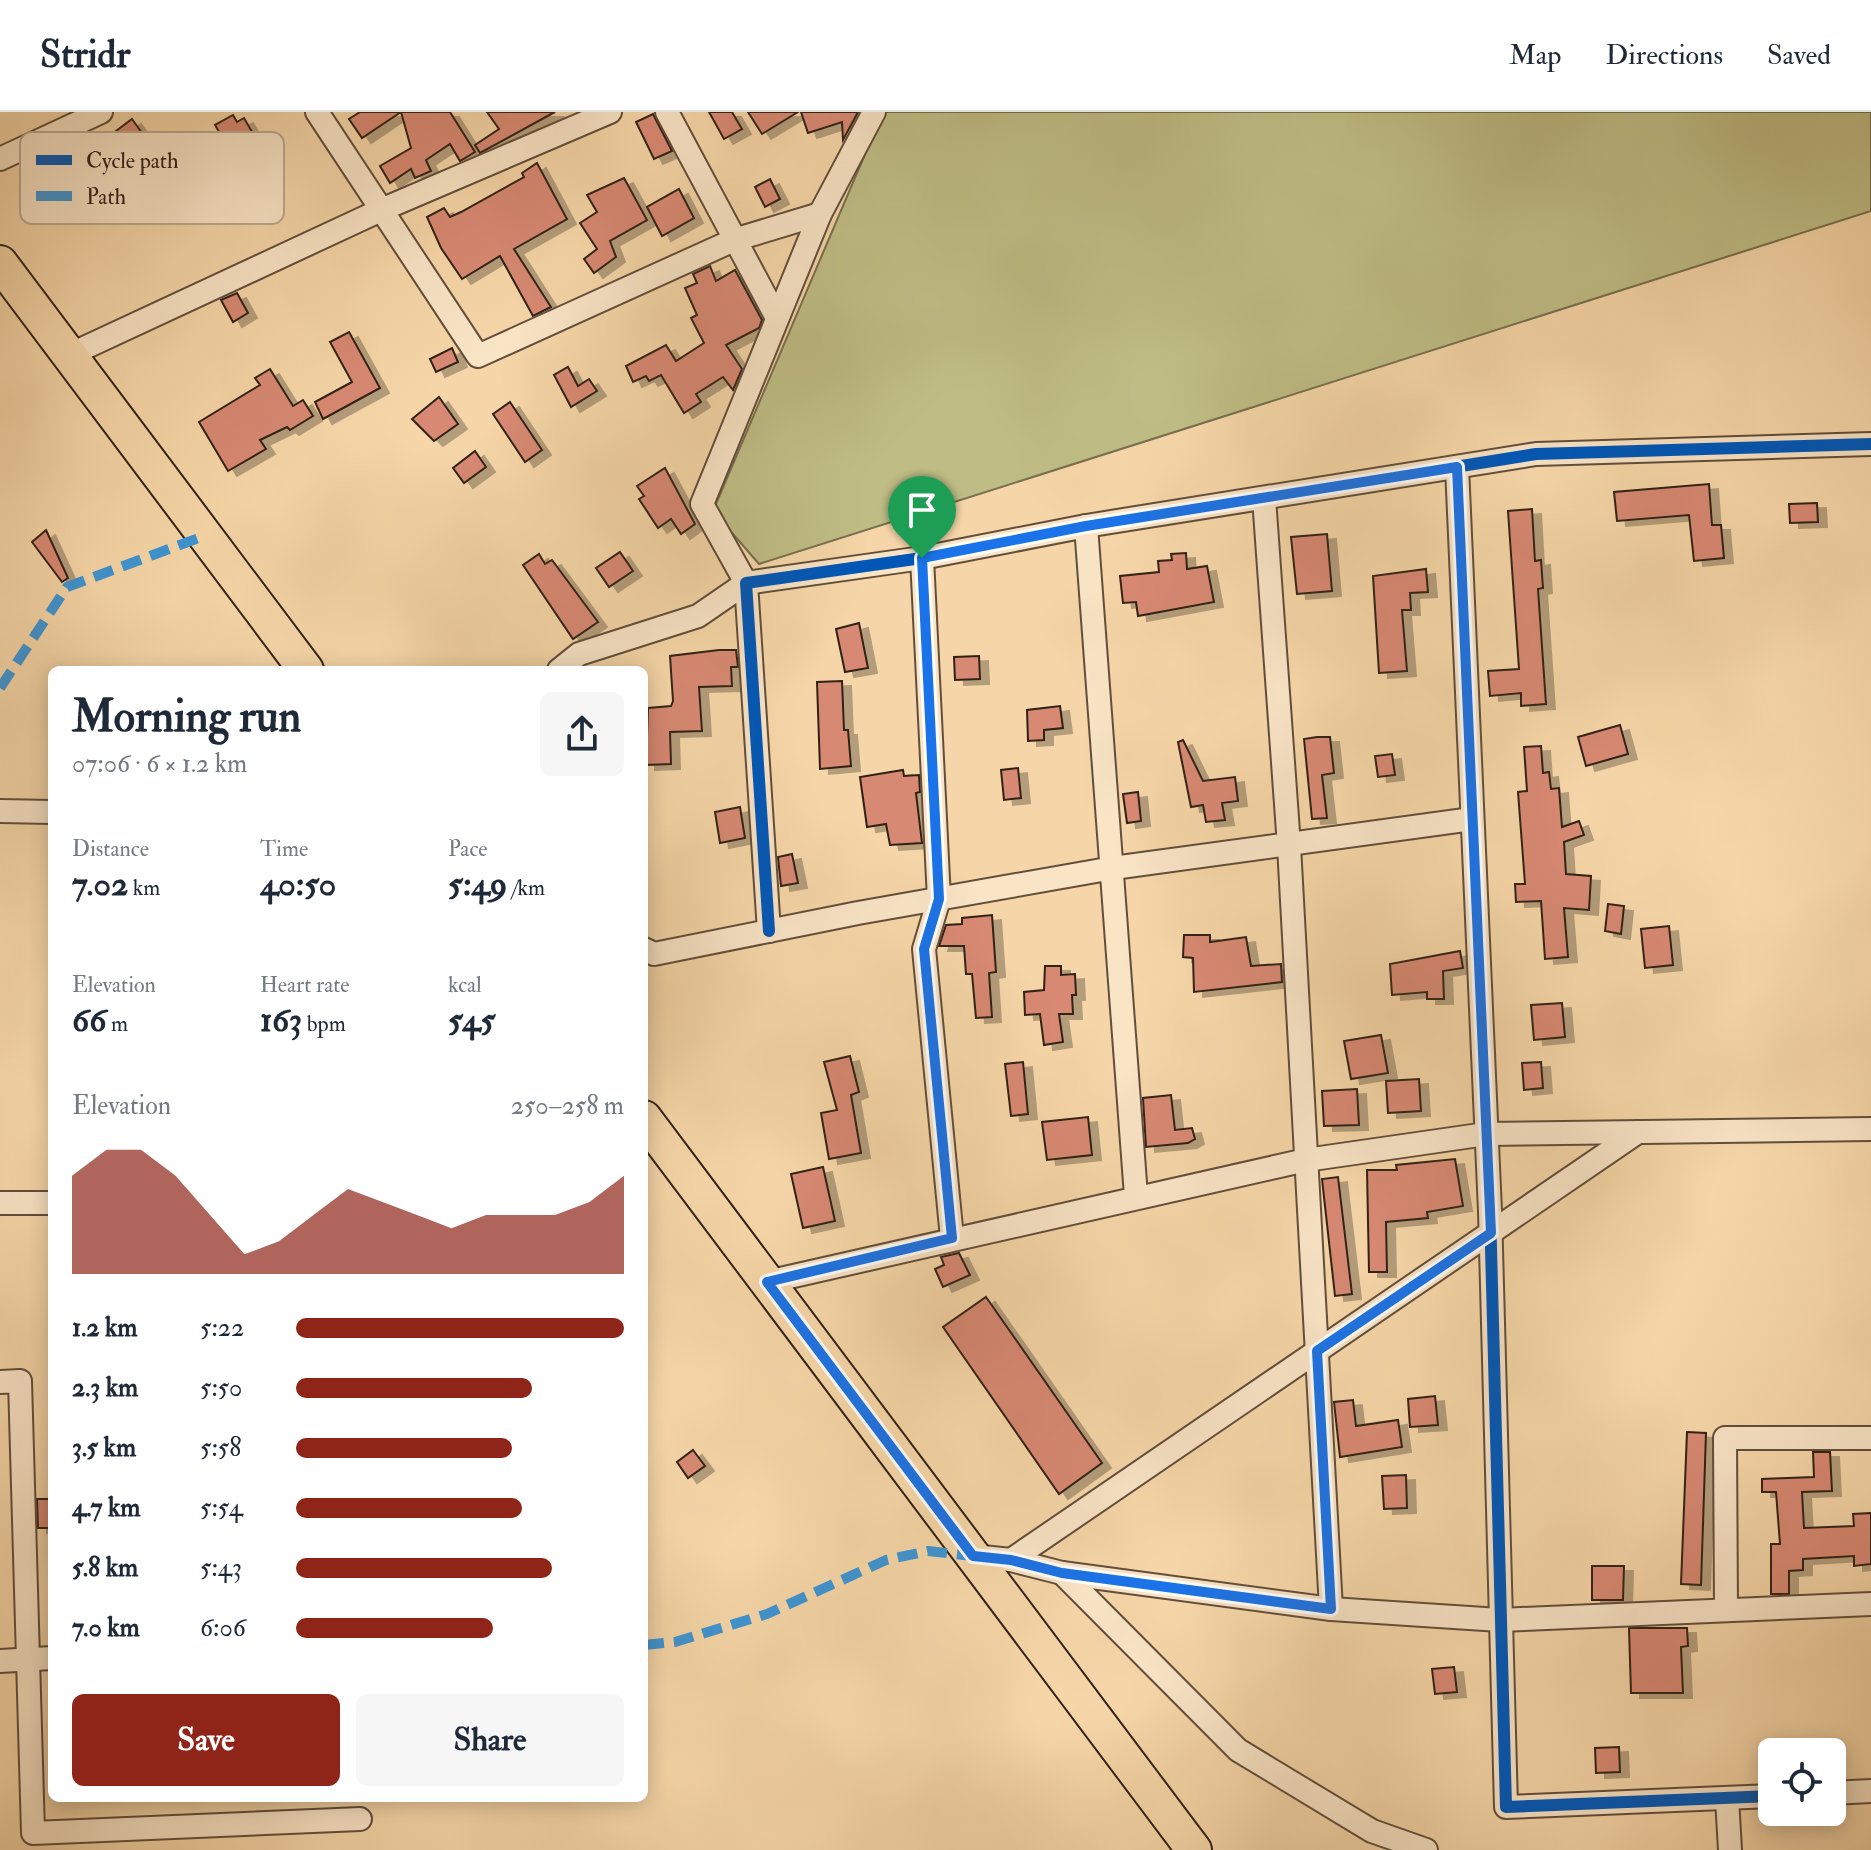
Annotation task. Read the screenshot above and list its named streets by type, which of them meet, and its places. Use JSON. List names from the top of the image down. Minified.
{"legend":["Cycle path","Path"],"page":{"header":"Stridr","nav":["Map","Directions","Saved"],"heading":["Morning run","07:06 · 6 × 1.2 km"],"stats":[["Distance","7.02 km"],["Time","40:50"],["Pace","5:49 /km"],["Elevation","66 m"],["Heart rate","163 bpm"],["kcal","545"]],"chart":["Elevation","250–258 m"],"list":[{"name":"1.2 km","note":"5:22"},{"name":"2.3 km","note":"5:50"},{"name":"3.5 km","note":"5:58"},{"name":"4.7 km","note":"5:54"},{"name":"5.8 km","note":"5:43"},{"name":"7.0 km","note":"6:06"}],"buttons":["Save","Share"]}}
